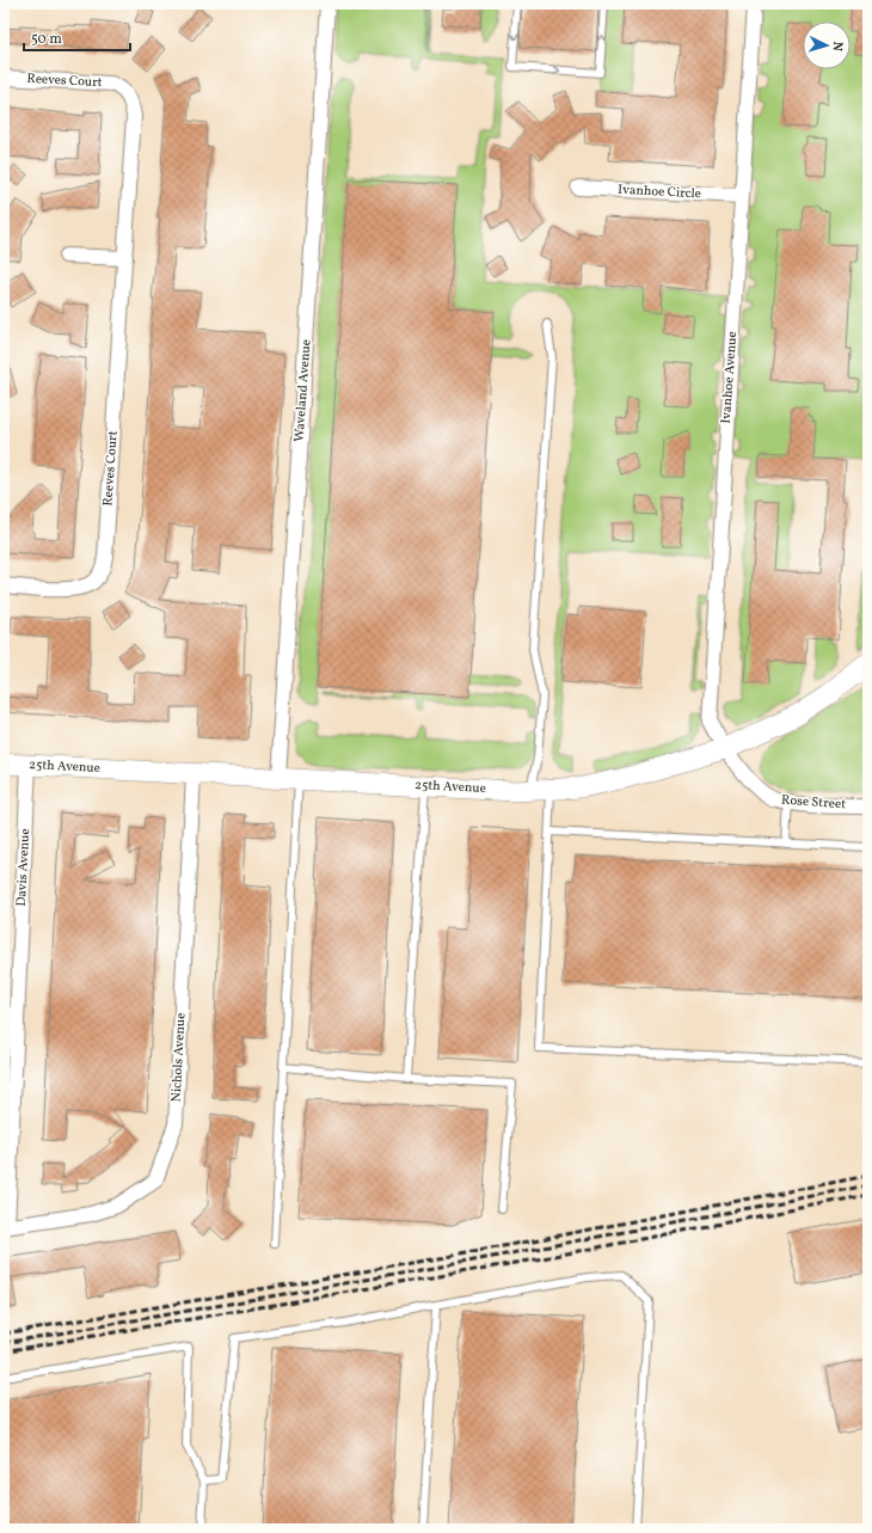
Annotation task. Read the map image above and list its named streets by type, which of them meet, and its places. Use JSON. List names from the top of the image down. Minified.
{"streets":{"street":["Reeves Court","Ivanhoe Circle","Ivanhoe Avenue","Waveland Avenue","25th Avenue","Rose Street","Davis Avenue","Nichols Avenue"]},"crossings":[["Ivanhoe Circle","Ivanhoe Avenue"],["Ivanhoe Avenue","25th Avenue"],["Ivanhoe Avenue","Rose Street"],["Waveland Avenue","25th Avenue"],["25th Avenue","Rose Street"],["25th Avenue","Davis Avenue"],["25th Avenue","Nichols Avenue"],["Davis Avenue","Nichols Avenue"]],"scale_bar":"50 m","north":"right"}
